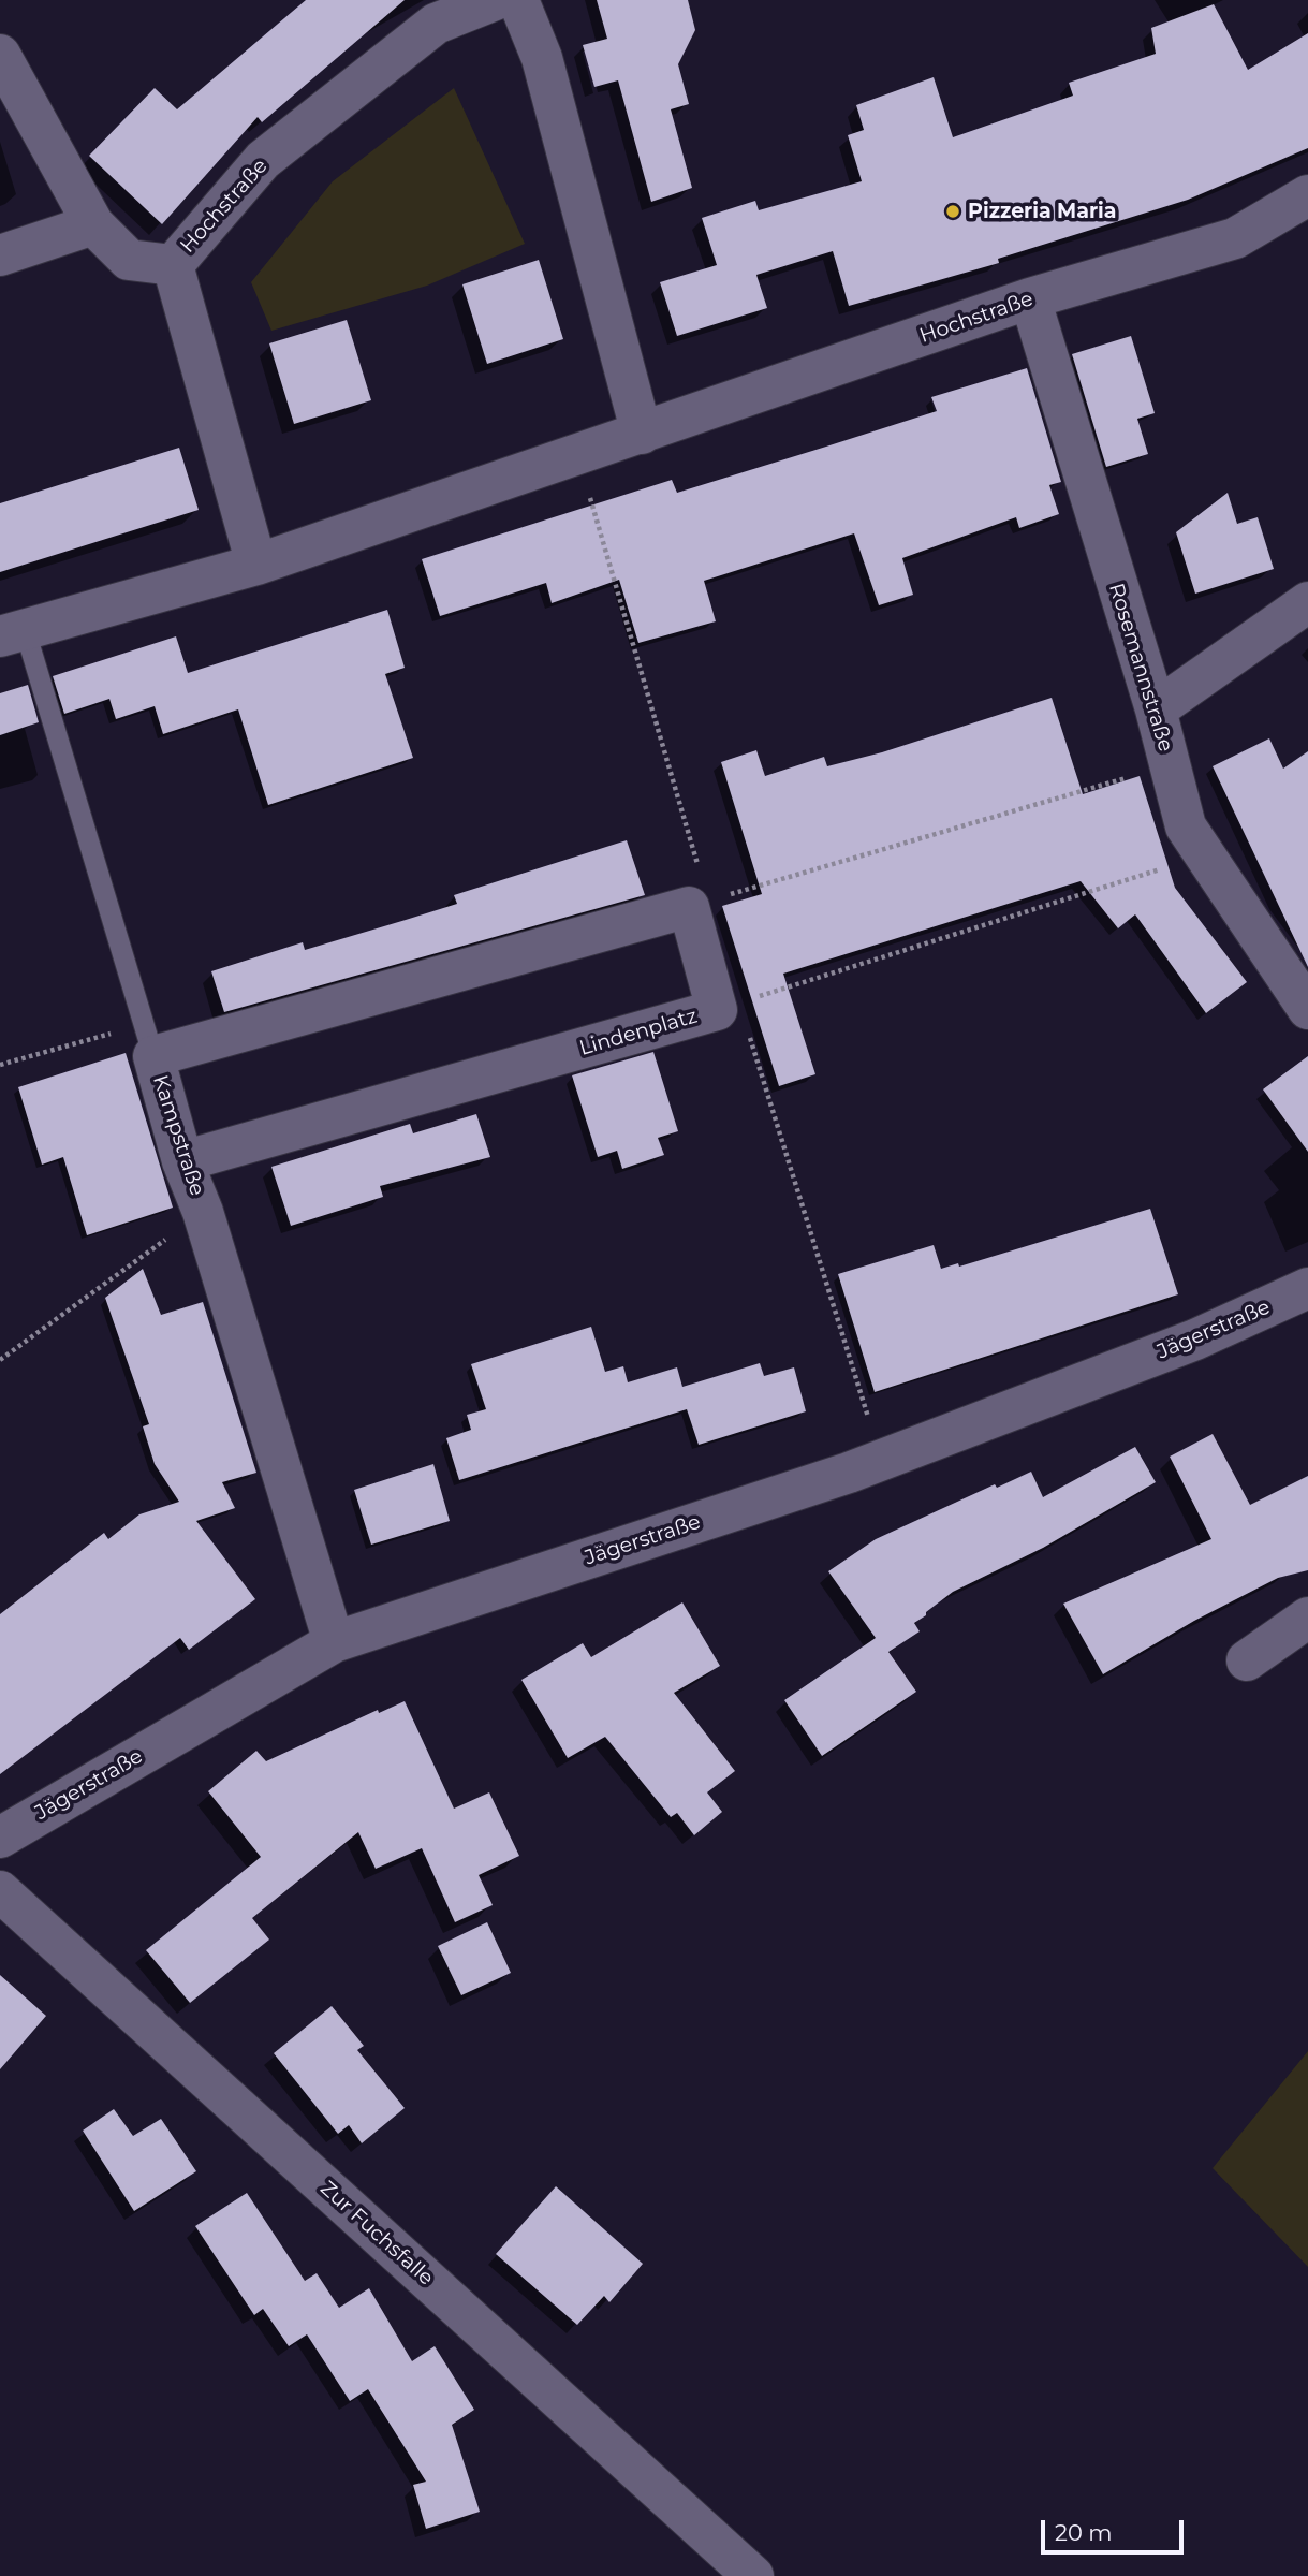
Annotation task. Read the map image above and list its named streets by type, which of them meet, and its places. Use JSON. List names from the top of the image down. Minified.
{"streets":{"street":["Hochstraße","Rosemannstraße","Lindenplatz","Kampstraße","Jägerstraße","Zur Fuchsfalle"]},"crossings":[["Hochstraße","Rosemannstraße"],["Hochstraße","Kampstraße"],["Lindenplatz","Kampstraße"],["Kampstraße","Jägerstraße"]],"places":["Pizzeria Maria"],"scale_bar":"20 m"}
